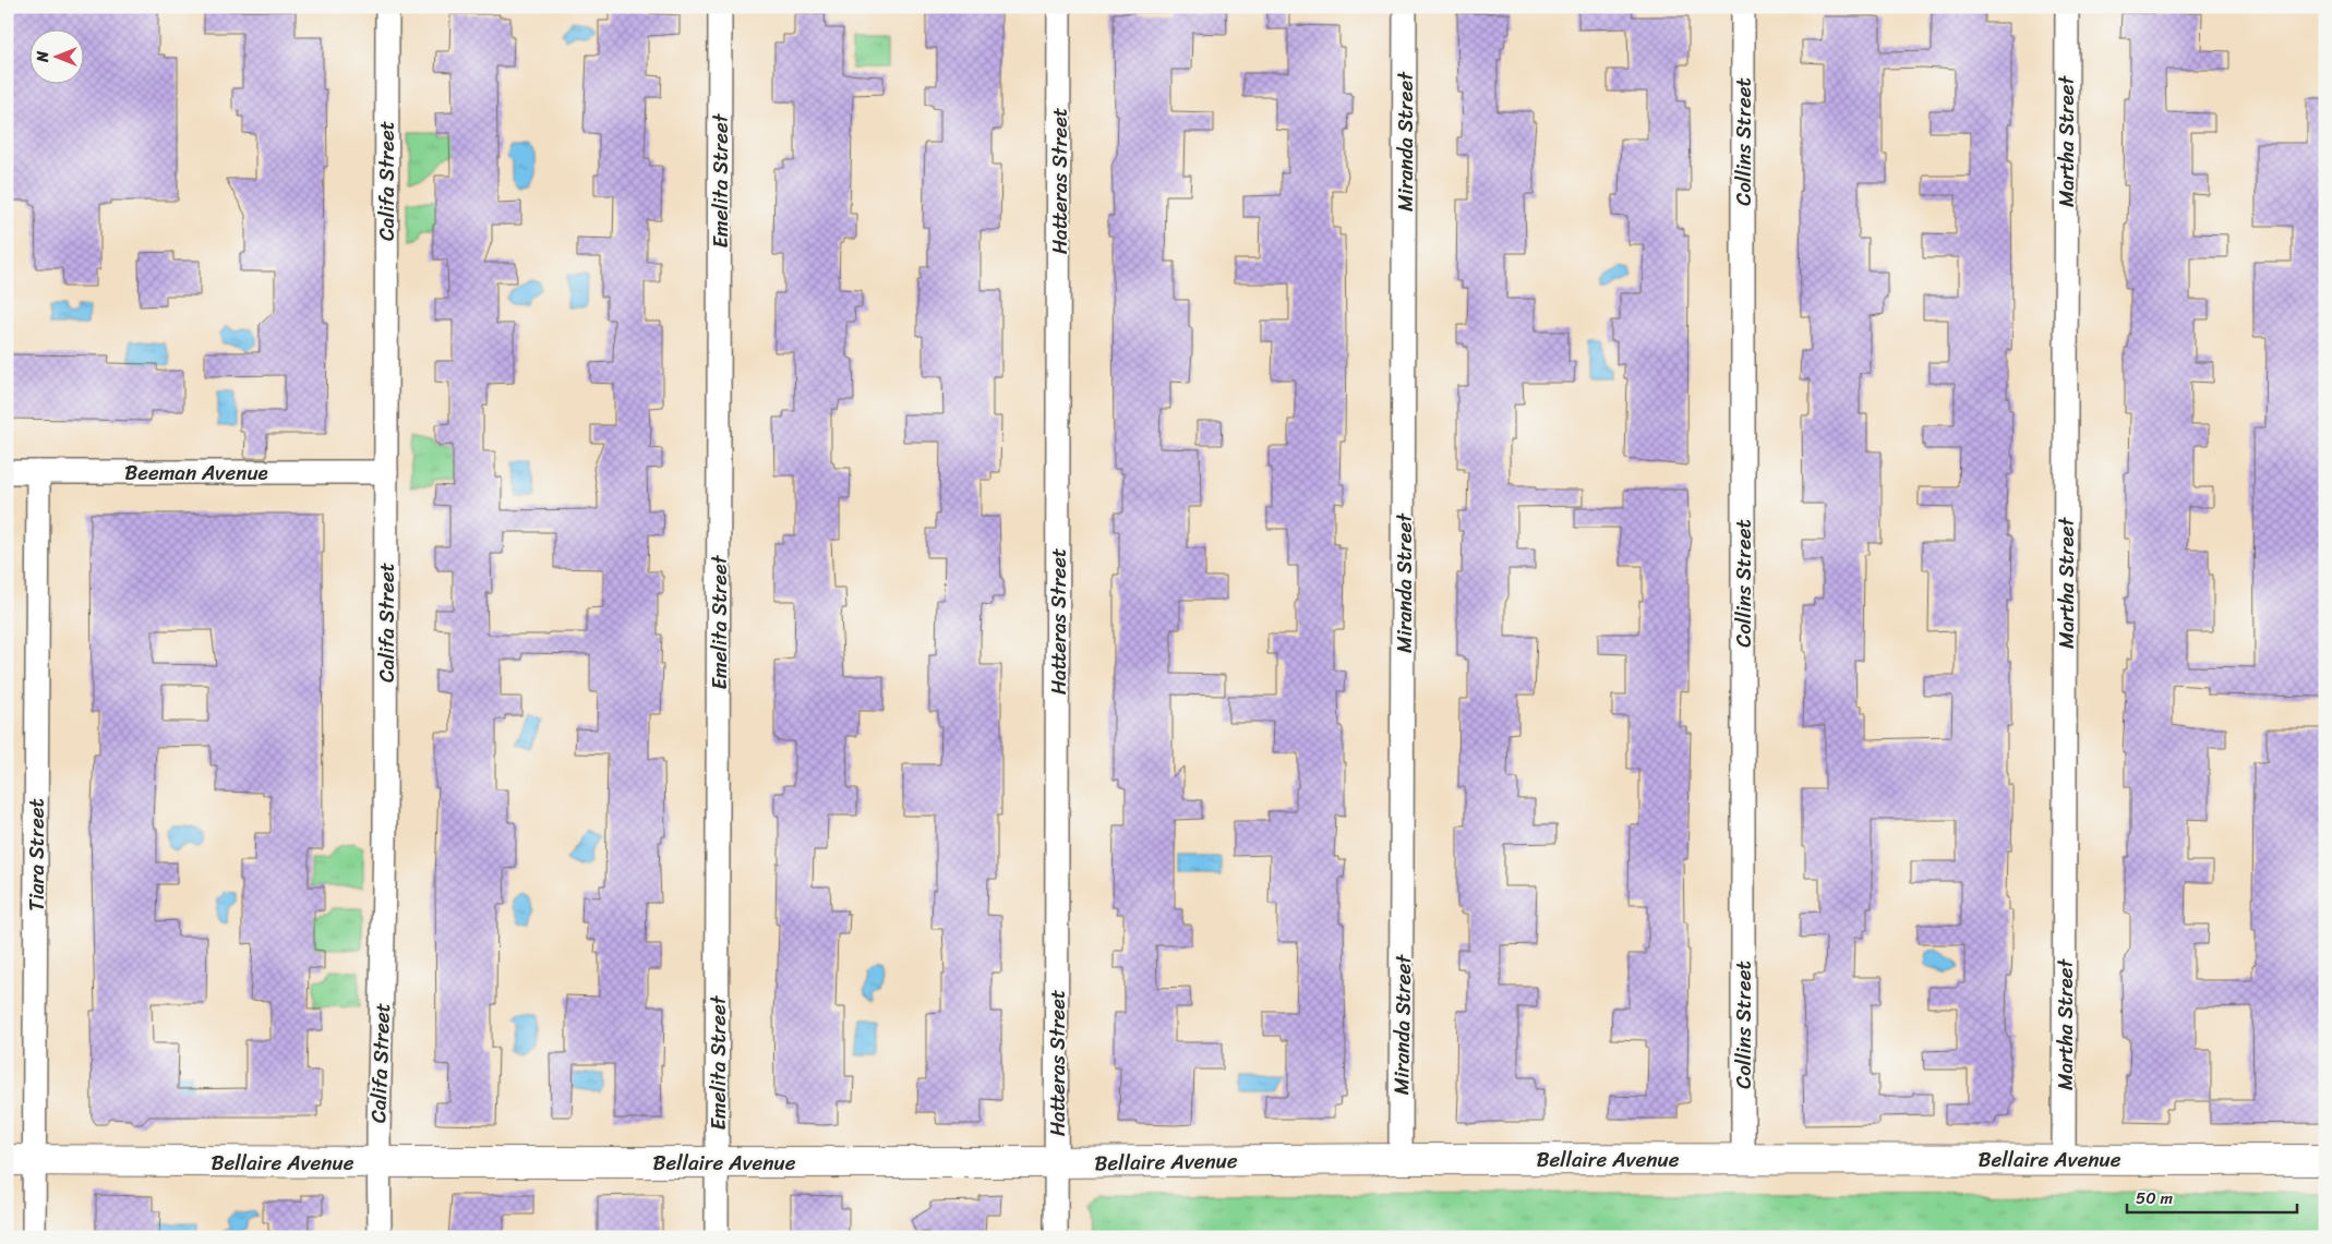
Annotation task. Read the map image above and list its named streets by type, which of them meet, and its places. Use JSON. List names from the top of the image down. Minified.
{"streets":{"street":["Miranda Street","Collins Street","Martha Street","Califa Street","Emelita Street","Hatteras Street","Beeman Avenue","Tiara Street","Bellaire Avenue"]},"crossings":[["Miranda Street","Bellaire Avenue"],["Collins Street","Bellaire Avenue"],["Martha Street","Bellaire Avenue"],["Califa Street","Beeman Avenue"],["Califa Street","Bellaire Avenue"],["Emelita Street","Bellaire Avenue"],["Hatteras Street","Bellaire Avenue"],["Beeman Avenue","Tiara Street"],["Tiara Street","Bellaire Avenue"]],"scale_bar":"50 m","north":"left"}
